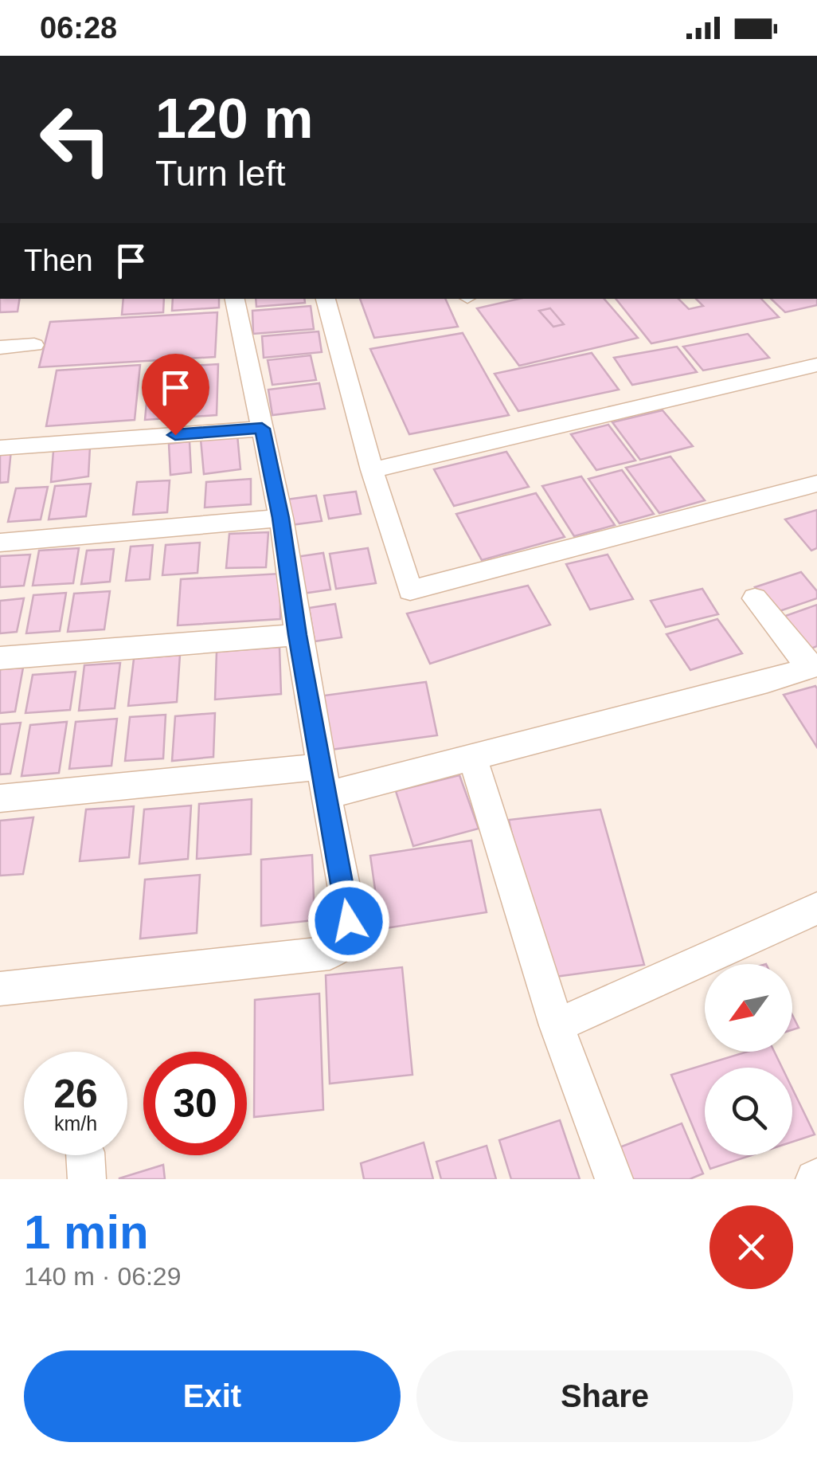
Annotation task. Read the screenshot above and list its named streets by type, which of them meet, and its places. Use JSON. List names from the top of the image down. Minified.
{"north":"bottom left","page":{"status":"06:28","turn":["120 m","Turn left"],"then":"Then","speed":"26 km/h","limit":"30","heading":["1 min","140 m · 06:29"],"buttons":["Exit","Share"]}}
